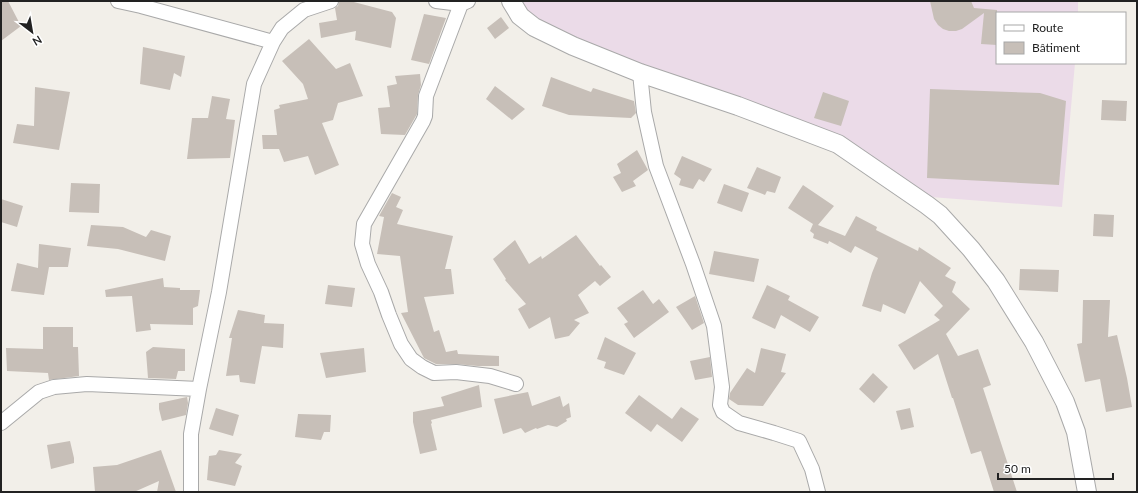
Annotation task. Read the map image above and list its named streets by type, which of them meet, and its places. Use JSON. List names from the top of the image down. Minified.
{"legend":["Route","Bâtiment"],"scale_bar":"50 m","north":"bottom right"}
